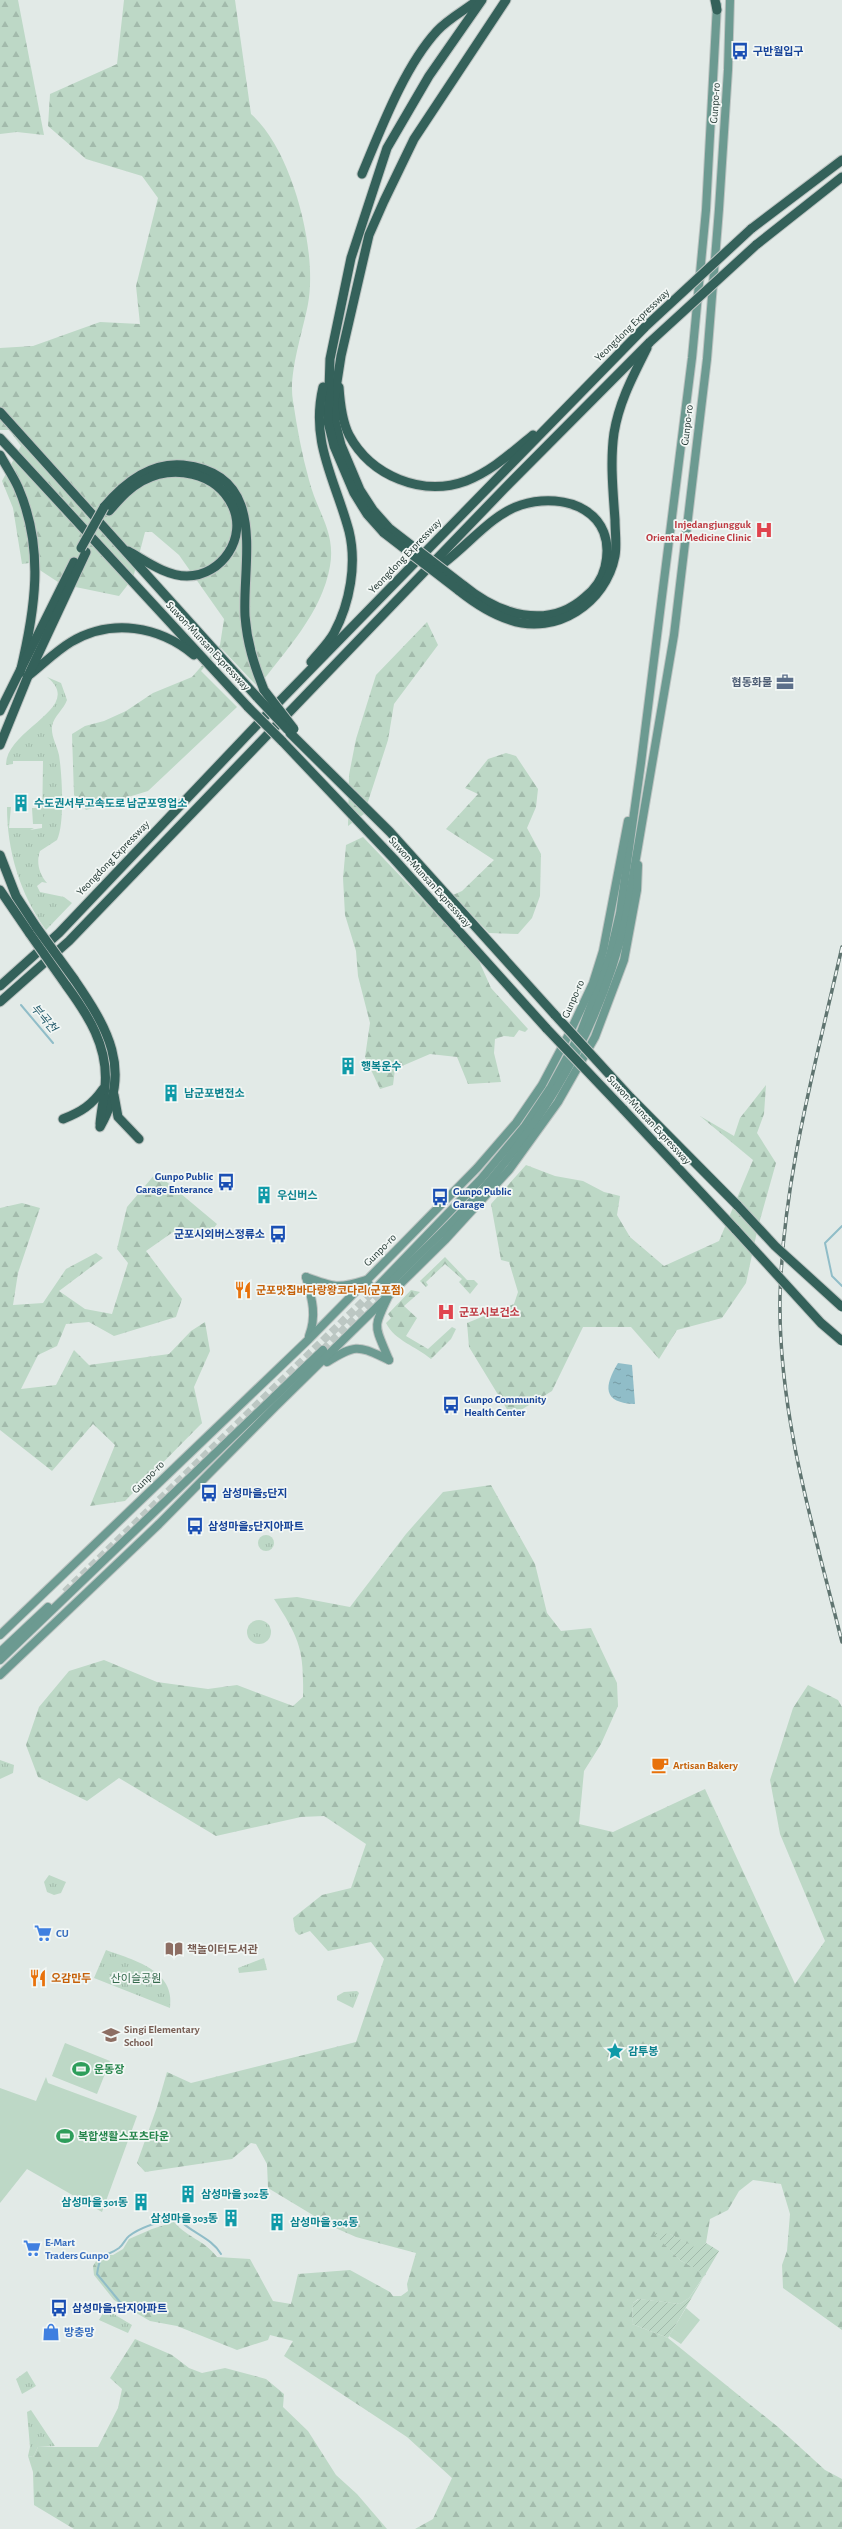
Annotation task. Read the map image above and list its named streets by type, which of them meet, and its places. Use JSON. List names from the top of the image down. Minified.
{"streets":{"highway":["Yeongdong Expressway","Suwon-Munsan Expressway"],"main road":["Gunpo-ro"]},"water":["부곡천"],"parks":["산이슬공원"],"places":{"bus stop":["구반월입구","Gunpo Public Garage Enterance","Gunpo Public Garage","군포시외버스정류소","Gunpo Community Health Center","삼성마을5단지","삼성마을5단지아파트","삼성마을1단지아파트"],"hospital":["Injedangjungguk Oriental Medicine Clinic","군포시보건소"],"office":["협동화물"],"building":["수도권서부고속도로 남군포영업소","행복운수","남군포변전소","우신버스","삼성마을 302동","삼성마을 301동","삼성마을 303동","삼성마을 304동"],"restaurant":["군포맛집바다랑왕코다리(군포점)","오감만두"],"cafe":["Artisan Bakery"],"supermarket":["CU","E-Mart Traders Gunpo"],"library":["책놀이터도서관"],"school or university":["Singi Elementary School"],"place":["감투봉"],"sports":["운동장","복합생활스포츠타운"],"shop":["방충망"]}}
